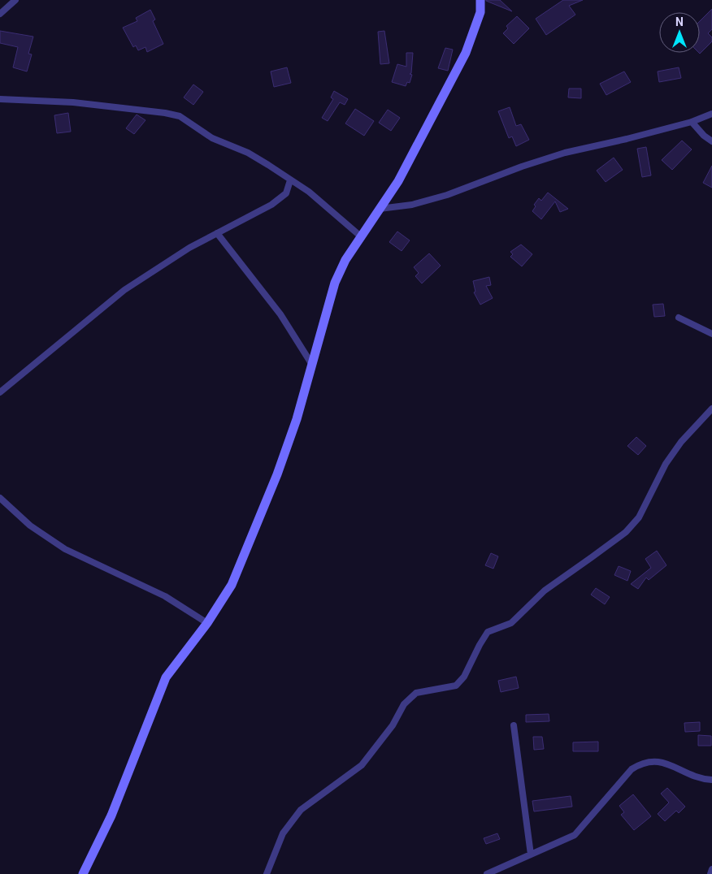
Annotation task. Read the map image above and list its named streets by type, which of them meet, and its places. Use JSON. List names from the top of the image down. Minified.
{"north":"top"}
